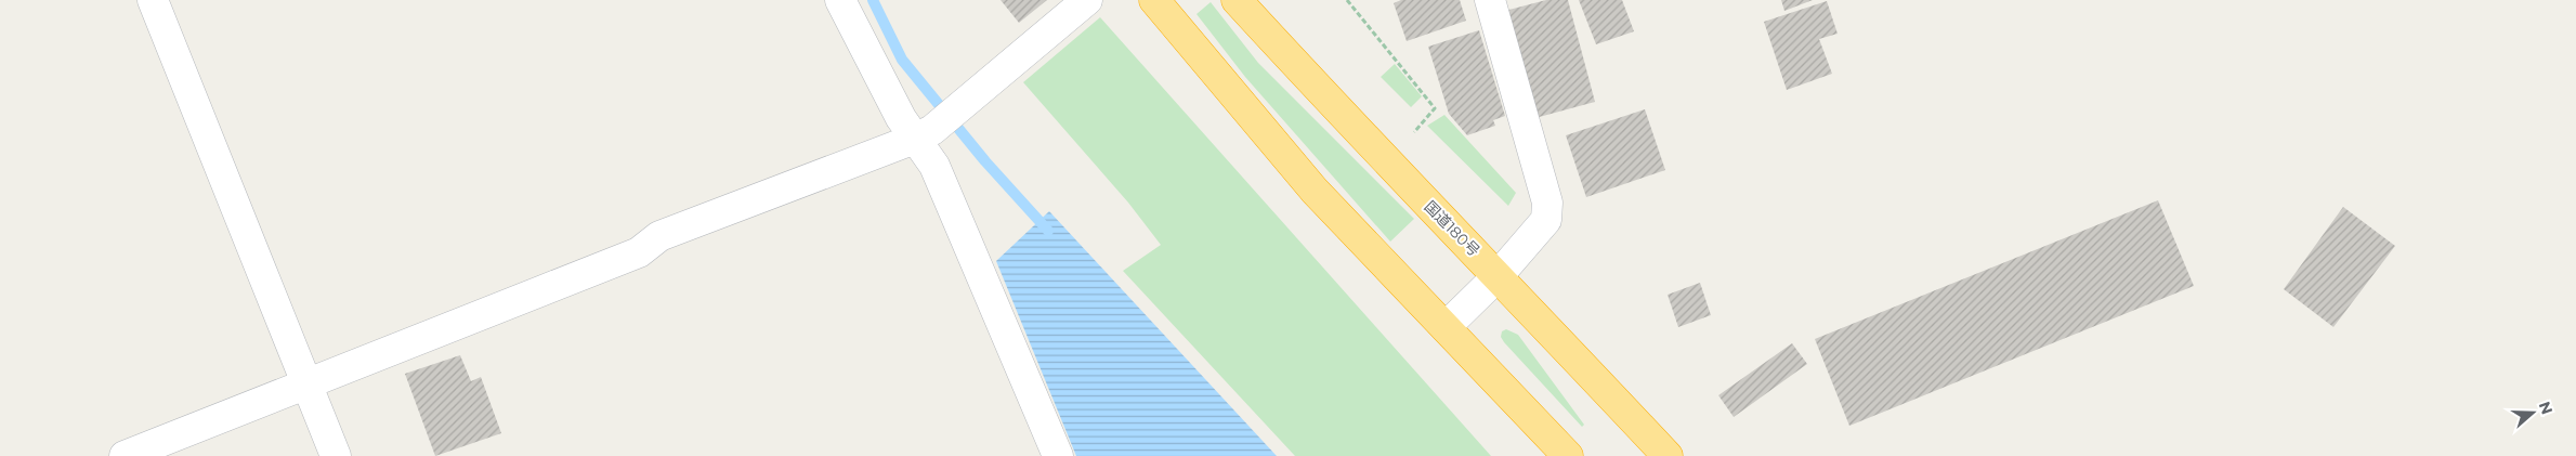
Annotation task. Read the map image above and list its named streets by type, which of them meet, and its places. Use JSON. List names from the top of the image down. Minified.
{"streets":{"highway":["国道180号"]},"north":"right"}
